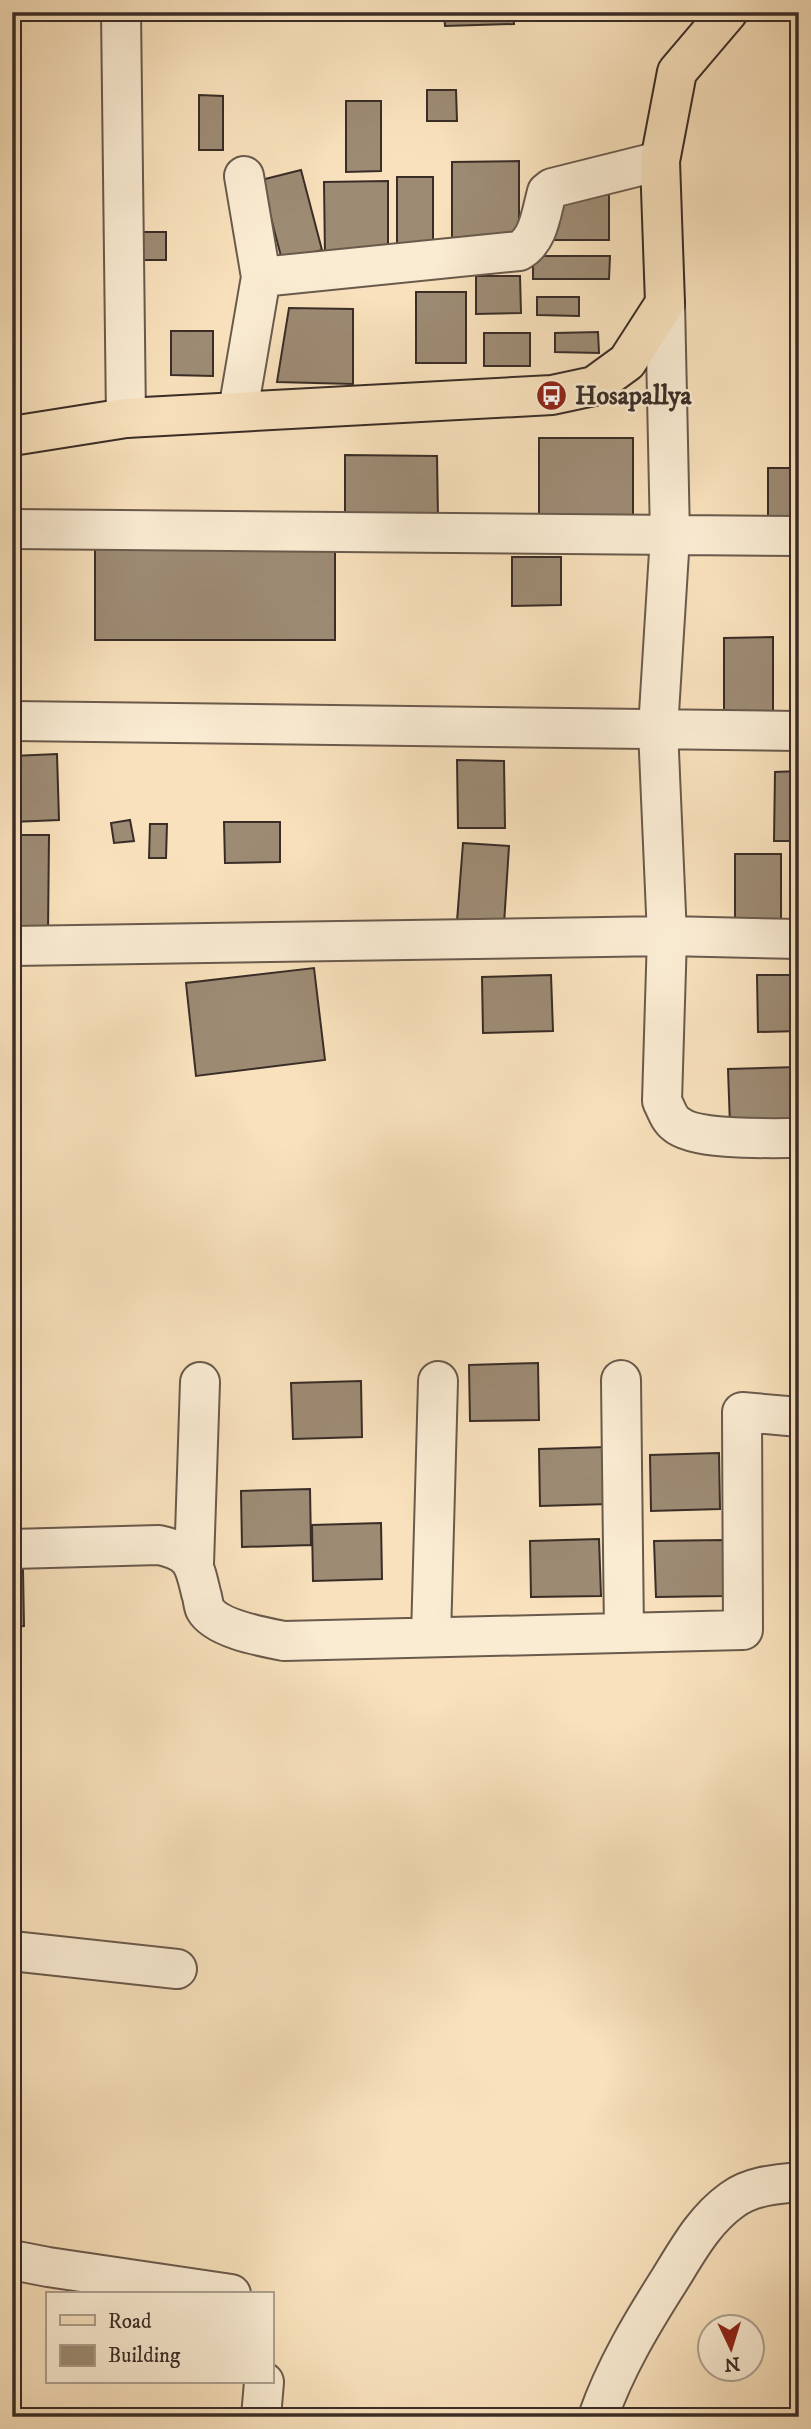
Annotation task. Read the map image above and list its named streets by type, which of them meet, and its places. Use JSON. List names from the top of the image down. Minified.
{"places":{"bus stop":["Hosapallya"]},"legend":["Road","Building"],"north":"bottom"}
